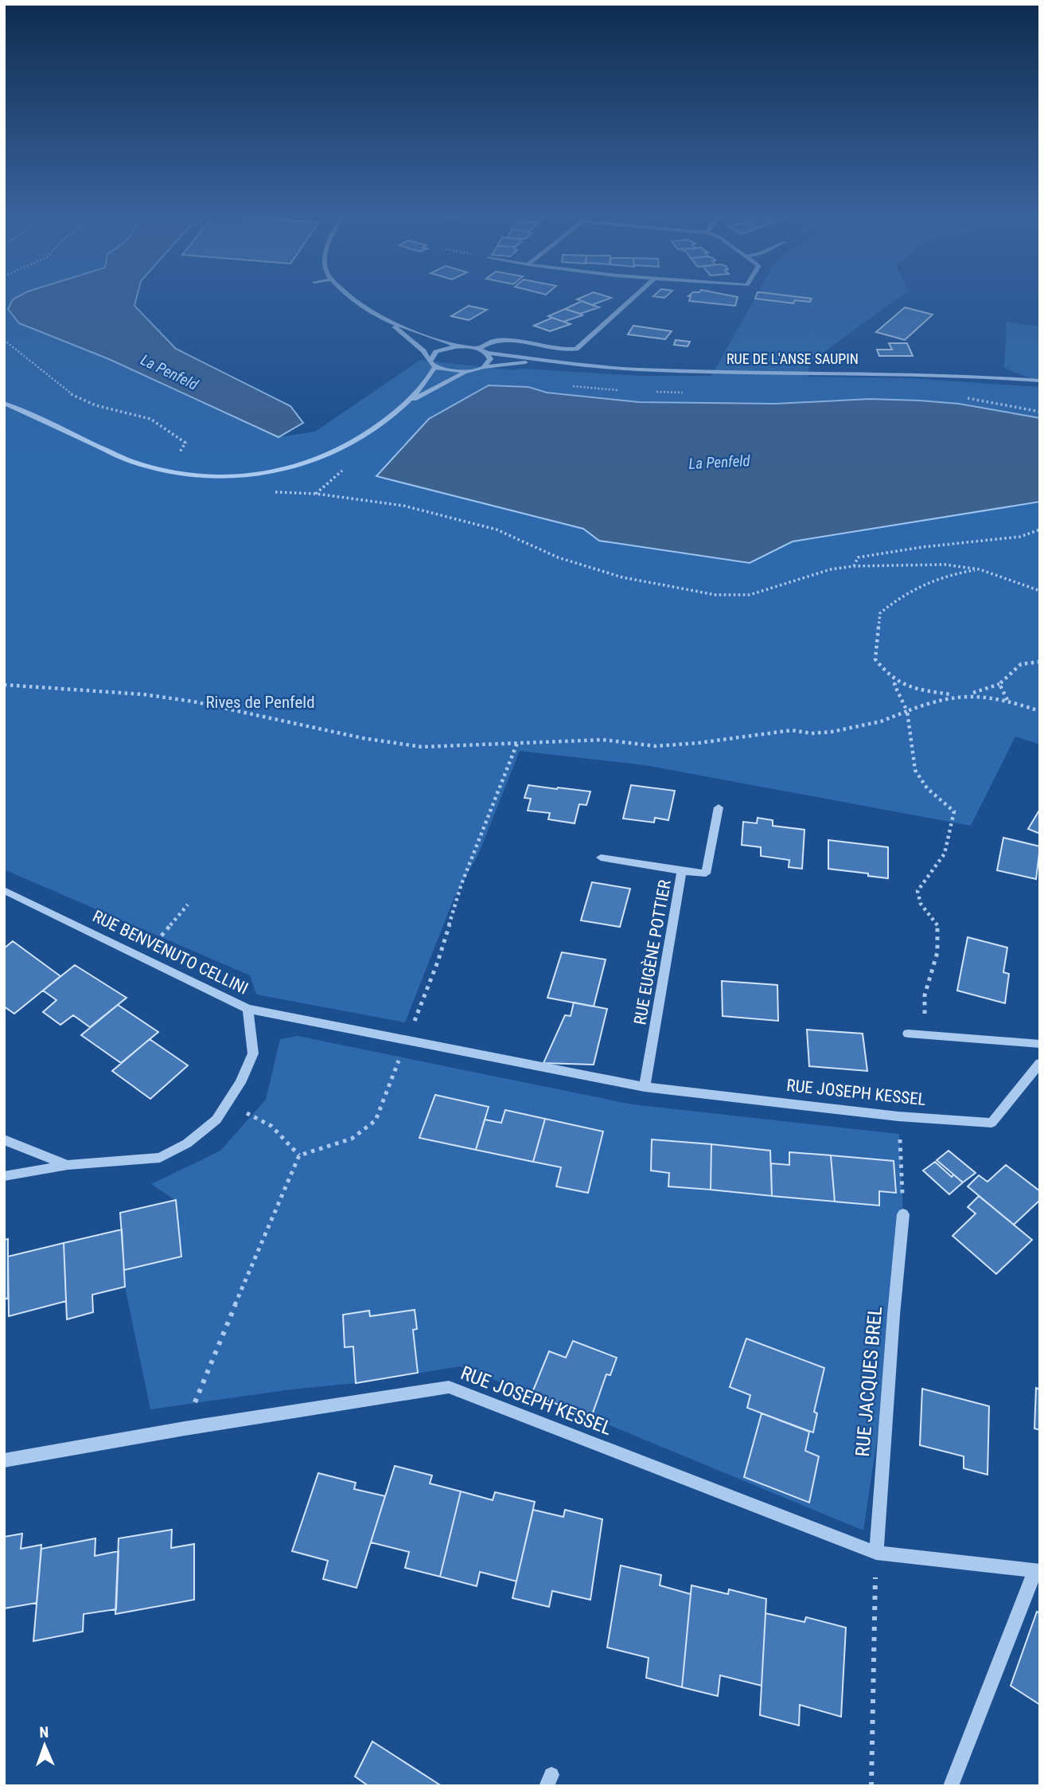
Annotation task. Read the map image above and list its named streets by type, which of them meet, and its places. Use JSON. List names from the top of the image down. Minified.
{"streets":{"street":["RUE DE L'ANSE SAUPIN","RUE BENVENUTO CELLINI","RUE EUGÈNE POTTIER","RUE JOSEPH KESSEL","RUE JACQUES BREL"]},"crossings":[["RUE BENVENUTO CELLINI","RUE JOSEPH KESSEL"],["RUE EUGÈNE POTTIER","RUE JOSEPH KESSEL"],["RUE JOSEPH KESSEL","RUE JACQUES BREL"]],"water":["La Penfeld"],"parks":["Rives de Penfeld"],"north":"top"}
